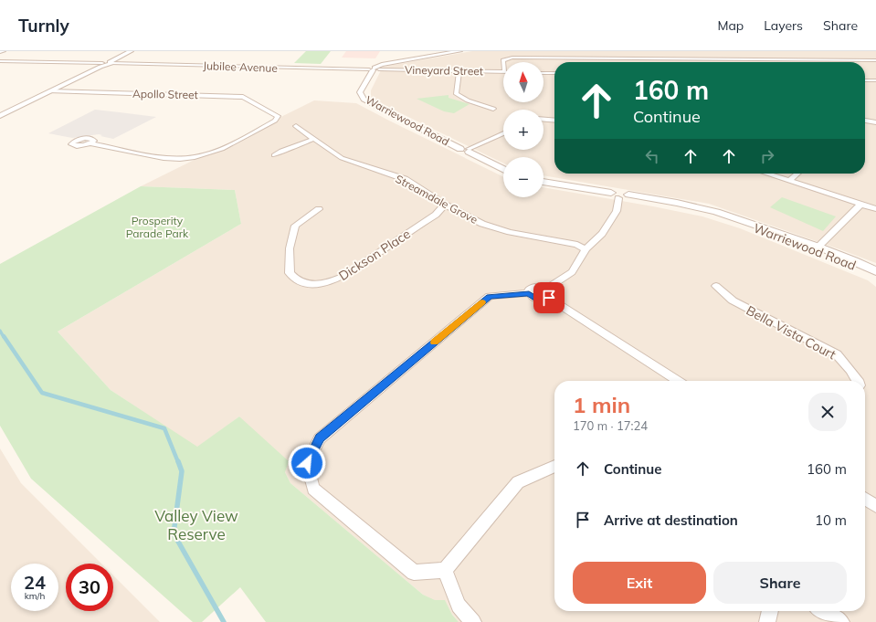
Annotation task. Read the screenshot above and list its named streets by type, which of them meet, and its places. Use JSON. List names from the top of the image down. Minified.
{"streets":{"street":["Jubilee Avenue","Vineyard Street","Apollo Street","Warriewood Road","Streamdale Grove","Dickson Place","Bella Vista Court"]},"crossings":[["Jubilee Avenue","Vineyard Street"],["Jubilee Avenue","Warriewood Road"],["Vineyard Street","Warriewood Road"],["Streamdale Grove","Dickson Place"]],"parks":["Prosperity Parade Park","Valley View Reserve"],"north":"top","page":{"header":"Turnly","nav":["Map","Layers","Share"],"map_buttons":["+","−"],"turn":["160 m","Continue"],"heading":["1 min","170 m · 17:24"],"list":[{"name":"Continue","value":"160 m"},{"name":"Arrive at destination","value":"10 m"}],"buttons":["Exit","Share"],"speed":"24 km/h","limit":"30"}}
